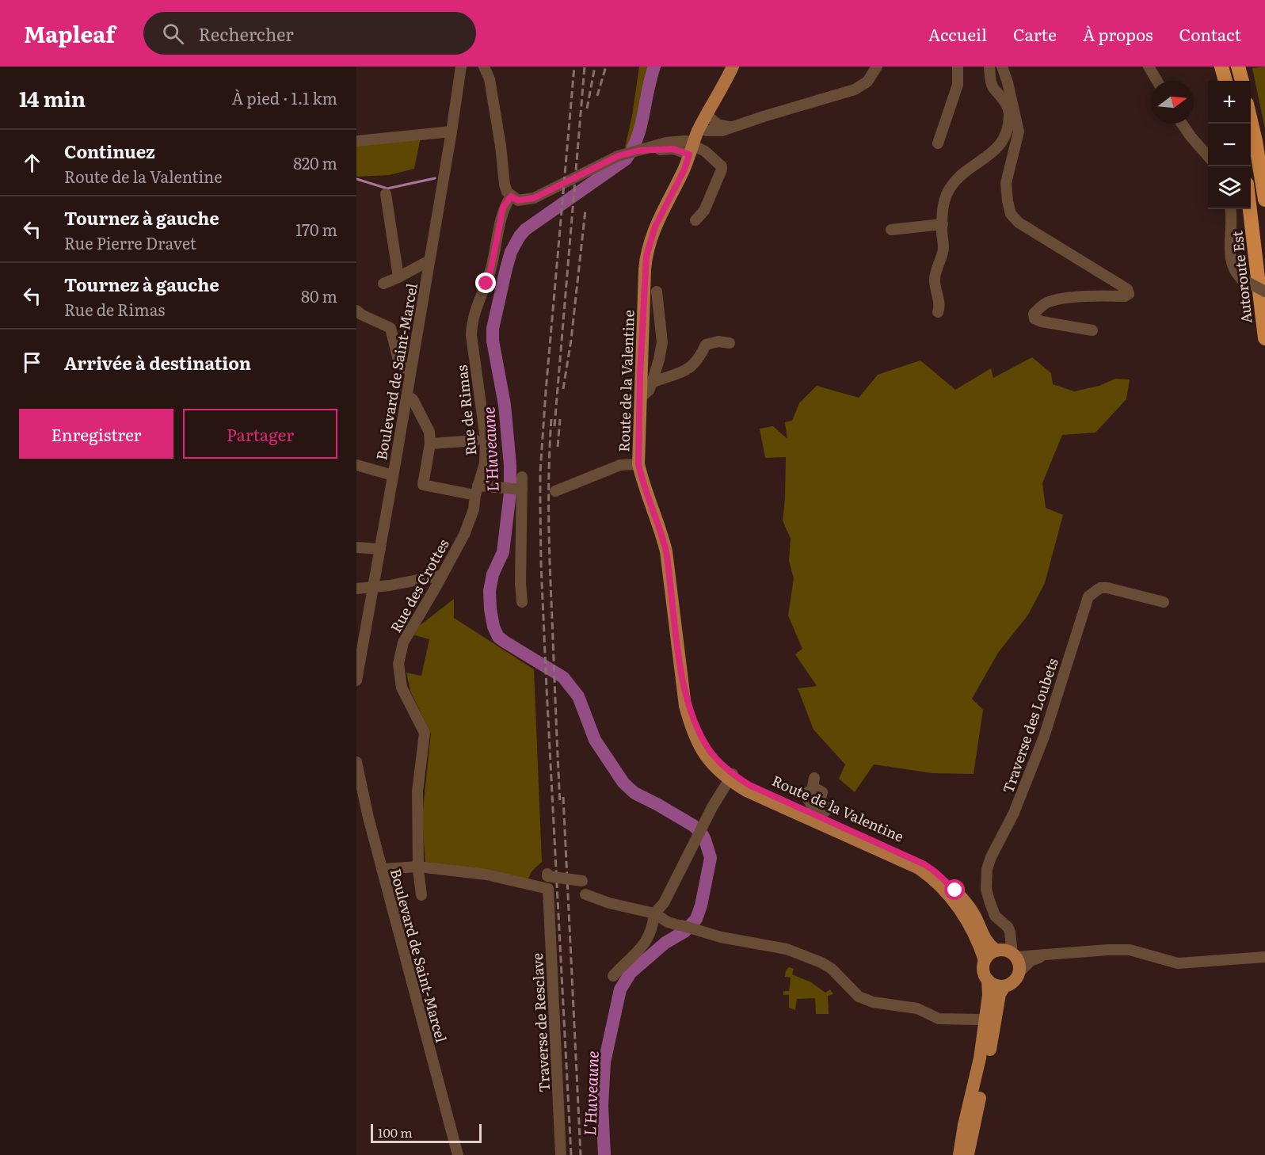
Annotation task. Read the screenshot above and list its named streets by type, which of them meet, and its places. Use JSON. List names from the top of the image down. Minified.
{"streets":{"highway":["Autoroute Est"],"main road":["Route de la Valentine"],"street":["Boulevard de Saint-Marcel","Rue de Rimas","Rue des Crottes","Traverse des Loubets","Traverse de Resclave"]},"crossings":[["Route de la Valentine","Traverse des Loubets"],["Rue de Rimas","Rue des Crottes"]],"water":["L'Huveaune"],"scale_bar":"100 m","north":"right","page":{"header":"Mapleaf","search":"Rechercher","nav":["Accueil","Carte","À propos","Contact"],"heading":["14 min","À pied · 1.1 km"],"map_buttons":["+","−"],"list":[["Continuez","Route de la Valentine","820 m"],["Tournez à gauche","Rue Pierre Dravet","170 m"],["Tournez à gauche","Rue de Rimas","80 m"],"Arrivée à destination"],"buttons":["Enregistrer","Partager"],"scale":"100 m"}}
